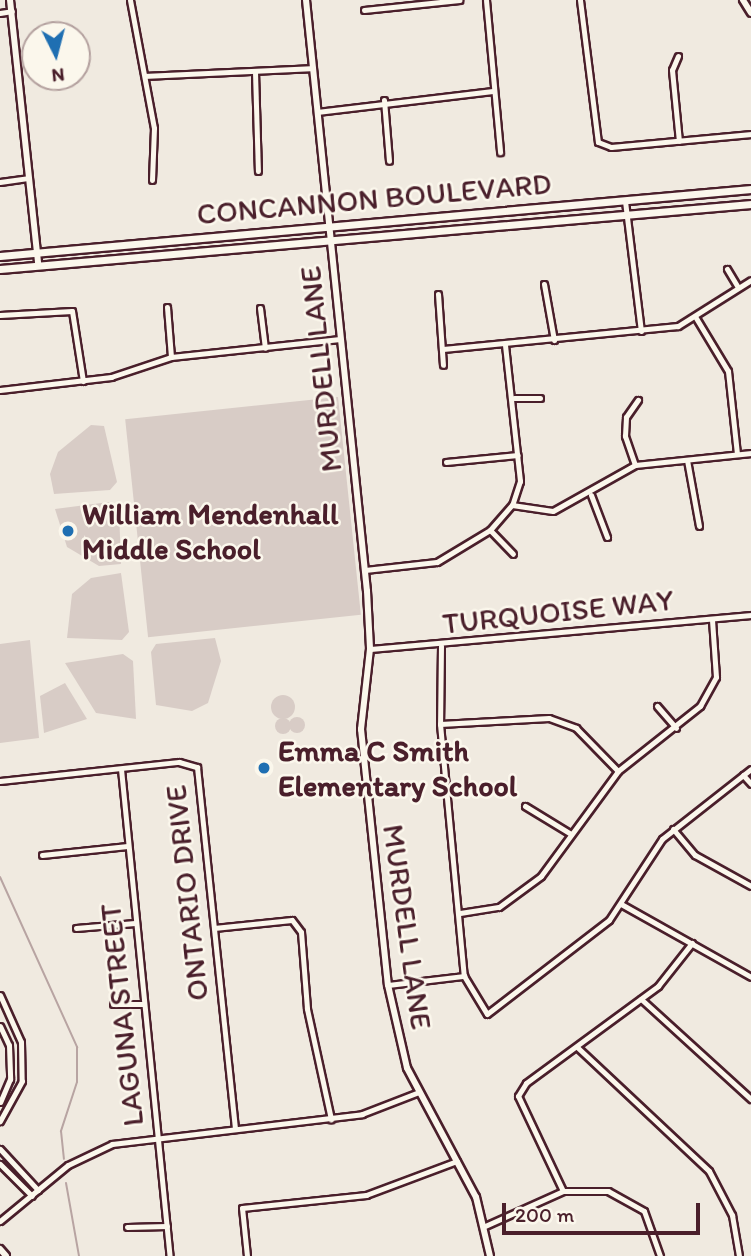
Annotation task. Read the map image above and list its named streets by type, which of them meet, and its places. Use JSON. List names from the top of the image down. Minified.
{"streets":{"main road":["CONCANNON BOULEVARD"],"street":["MURDELL LANE","TURQUOISE WAY","ONTARIO DRIVE","LAGUNA STREET"]},"crossings":[["CONCANNON BOULEVARD","MURDELL LANE"],["MURDELL LANE","TURQUOISE WAY"],["ONTARIO DRIVE","LAGUNA STREET"]],"places":["William Mendenhall Middle School","Emma C Smith Elementary School"],"scale_bar":"200 m","north":"bottom"}
